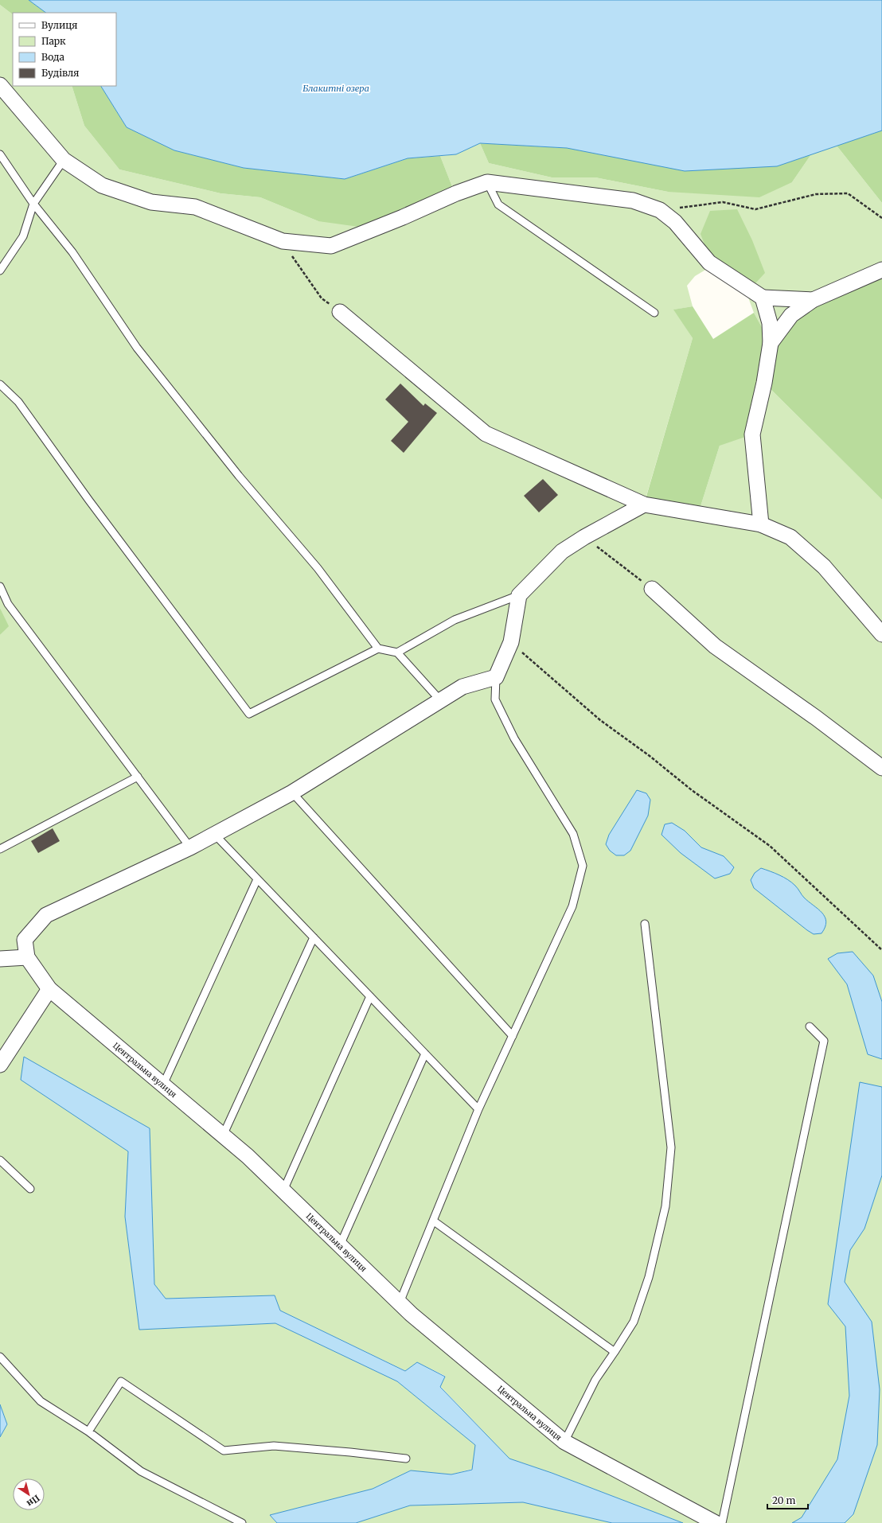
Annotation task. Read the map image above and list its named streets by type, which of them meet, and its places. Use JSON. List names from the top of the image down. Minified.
{"streets":{"street":["Центральна вулиця"]},"water":["Блакитні озера"],"legend":["Вулиця","Парк","Вода","Будівля"],"scale_bar":"20 m","north":"bottom right"}
